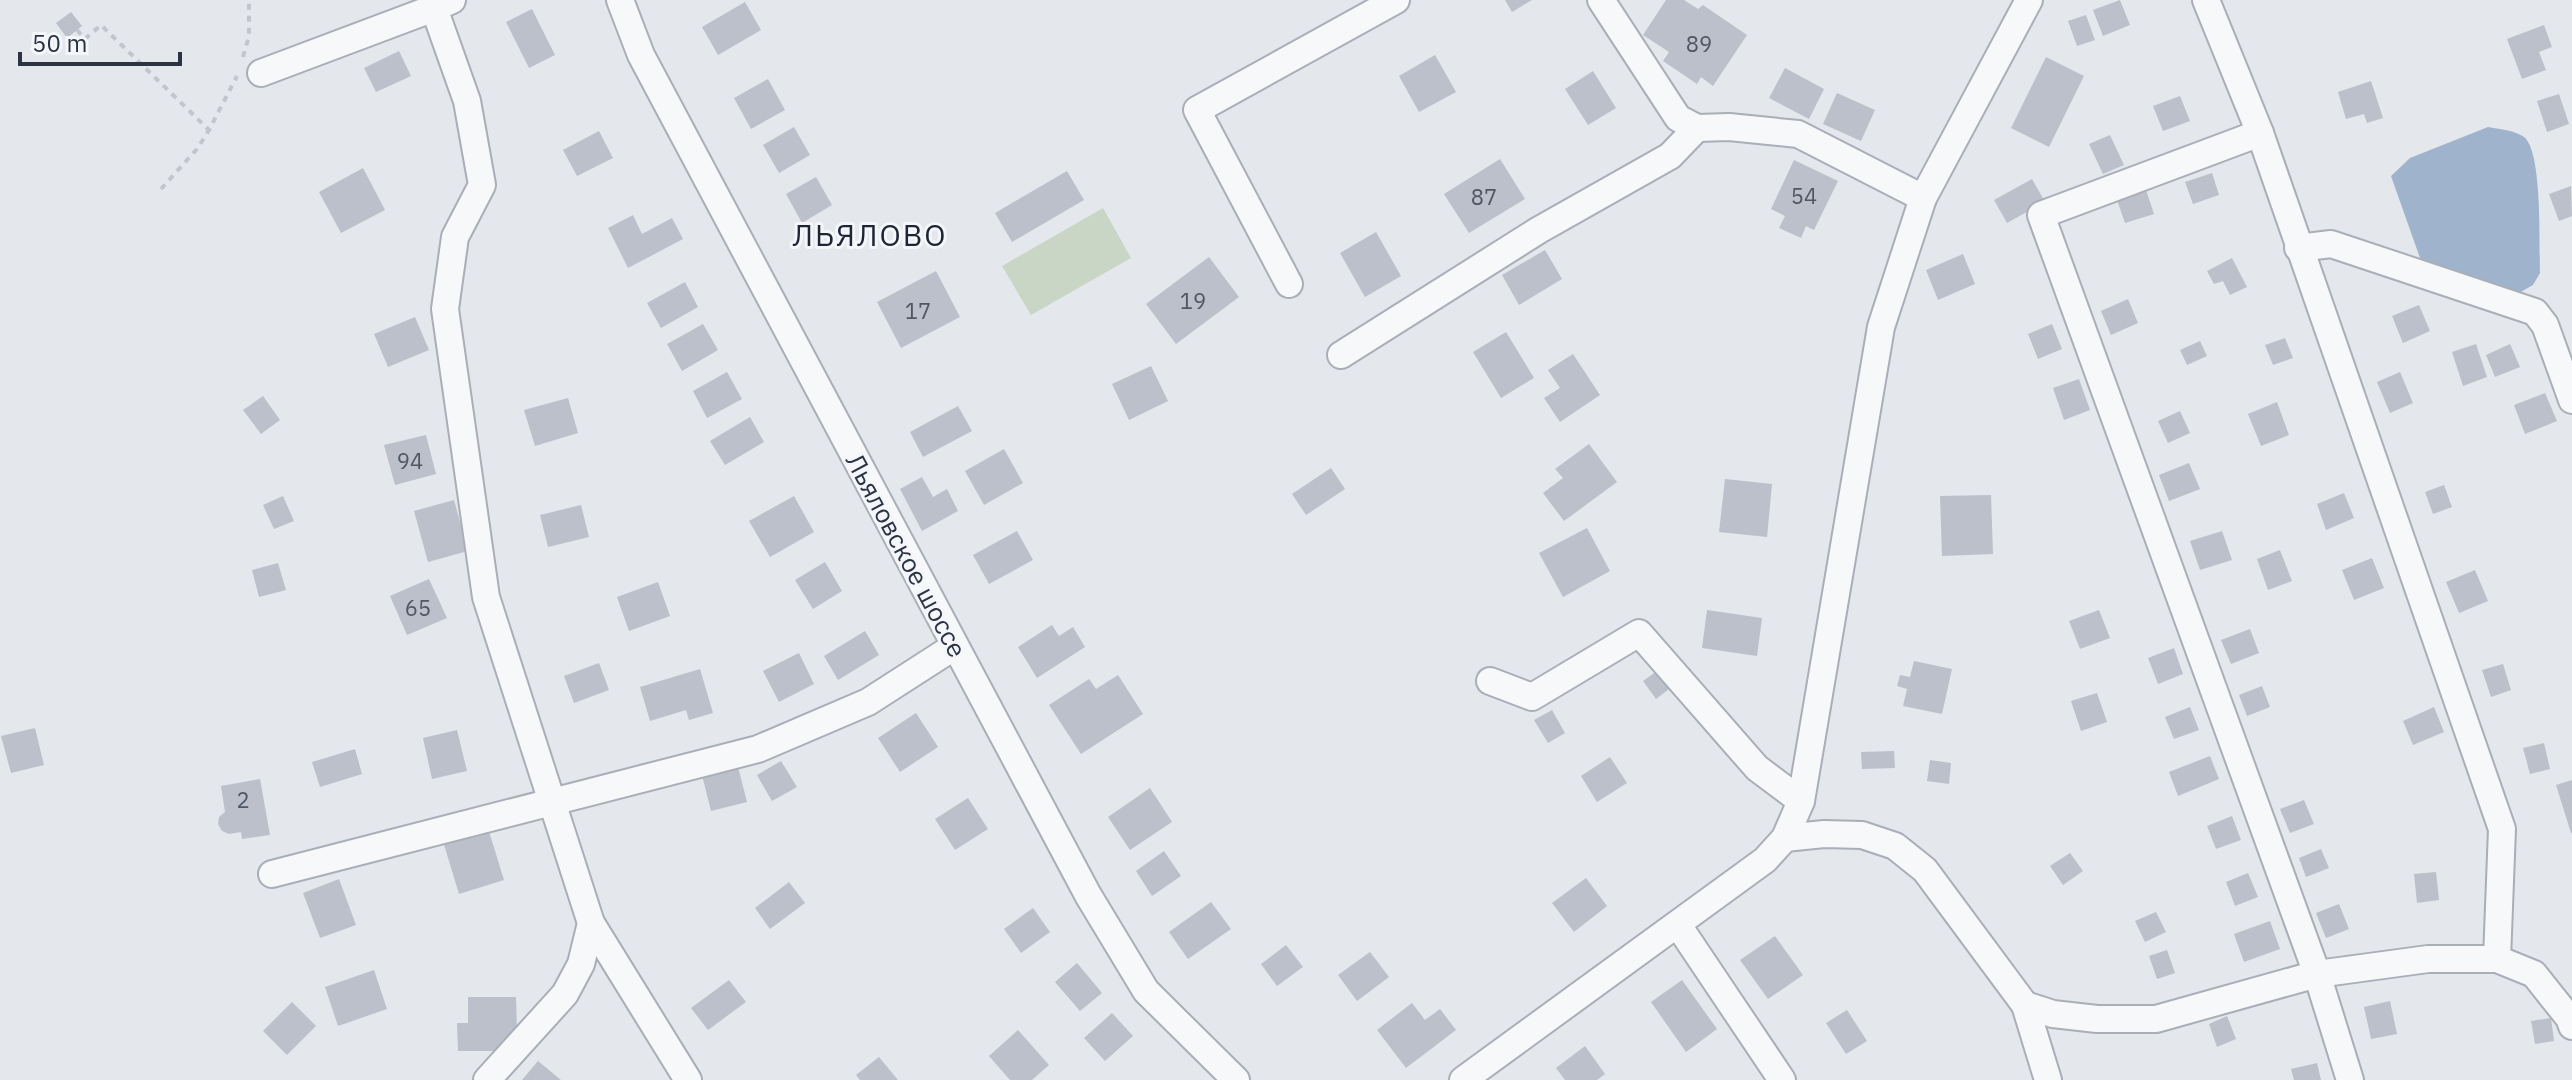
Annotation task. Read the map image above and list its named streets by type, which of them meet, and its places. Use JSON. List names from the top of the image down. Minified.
{"streets":{"street":["Льяловское шоссе"]},"districts":["ЛЬЯЛОВО"],"house_numbers":["89","54","87","19","17","94","65","2"],"scale_bar":"50 m"}
